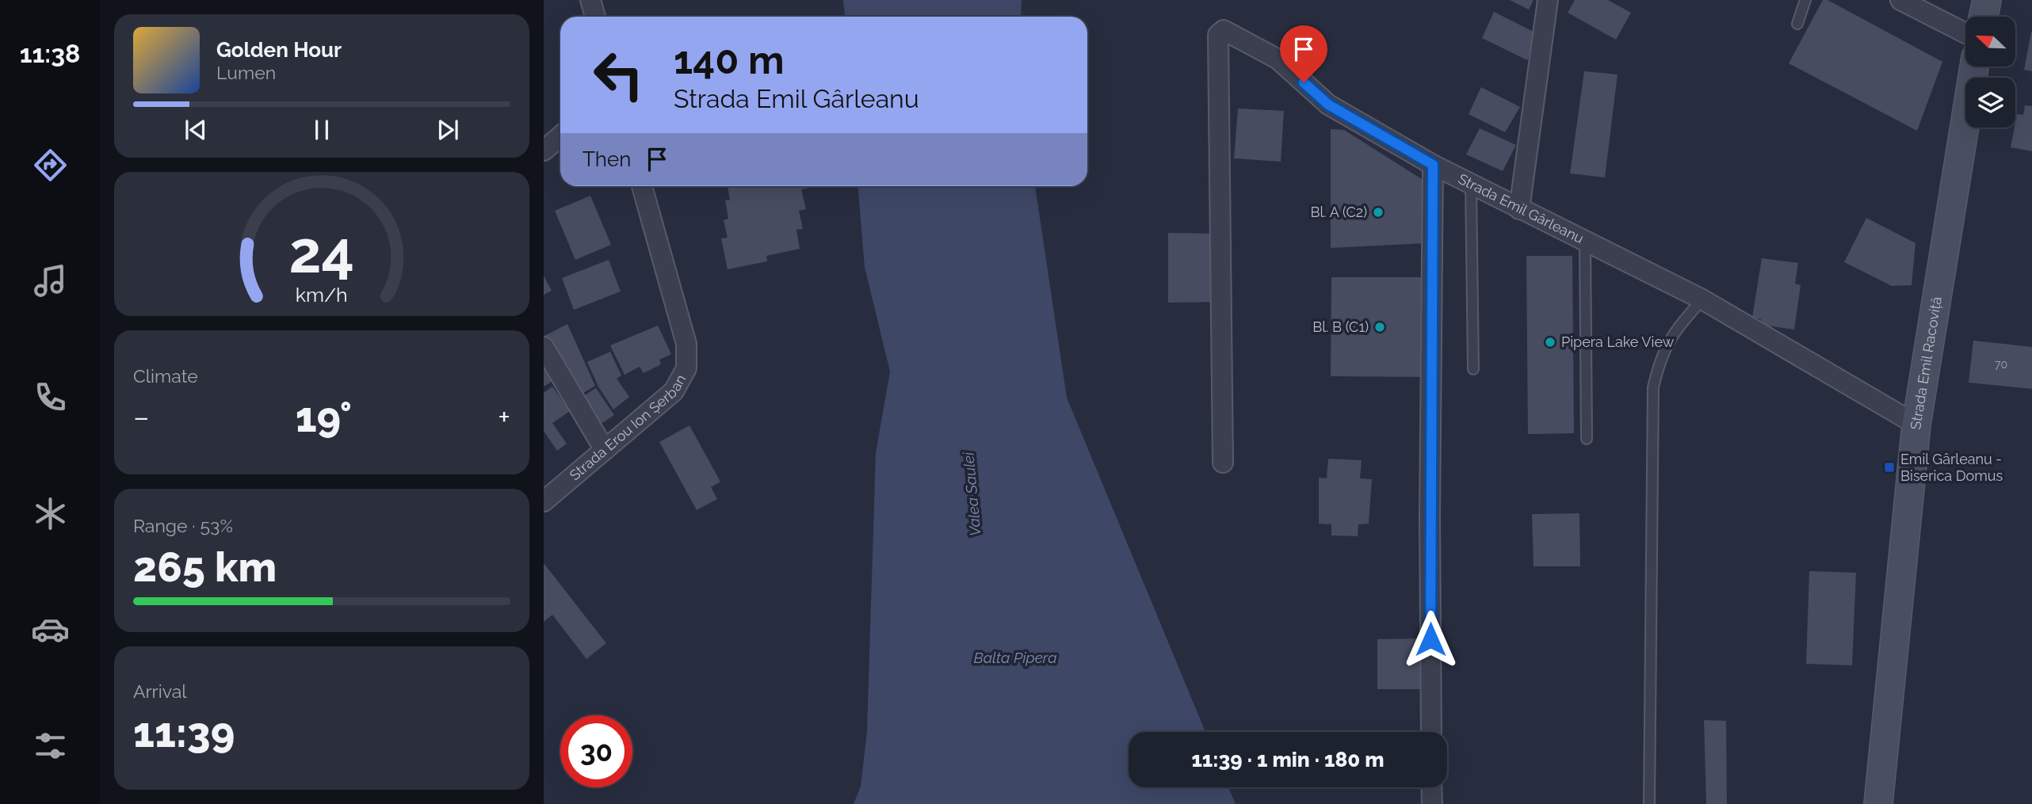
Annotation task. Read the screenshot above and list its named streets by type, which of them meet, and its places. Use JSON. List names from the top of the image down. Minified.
{"streets":{"street":["Strada Emil Gârleanu","Strada Emil Racoviță","Strada Erou Ion Șerban"]},"crossings":[["Strada Emil Gârleanu","Strada Emil Racoviță"]],"water":["Valea Saulei","Balta Pipera"],"places":{"other":["Bl. A (C2)","Bl. B (C1)","Pipera Lake View"],"transit":["Emil Gârleanu - Biserica Domus"]},"house_numbers":["70"],"north":"top left","page":{"tabs":"11:38","turn":["140 m","Strada Emil Gârleanu"],"song":["Golden Hour","Lumen"],"then":"Then","tile":["Climate",["Range · 53%","265 km"],["Arrival","11:39"]],"heat":["−","19°","+"],"limit":"30","trip":"11:39 · 1 min · 180 m","gauge":["24","km/h"]}}
